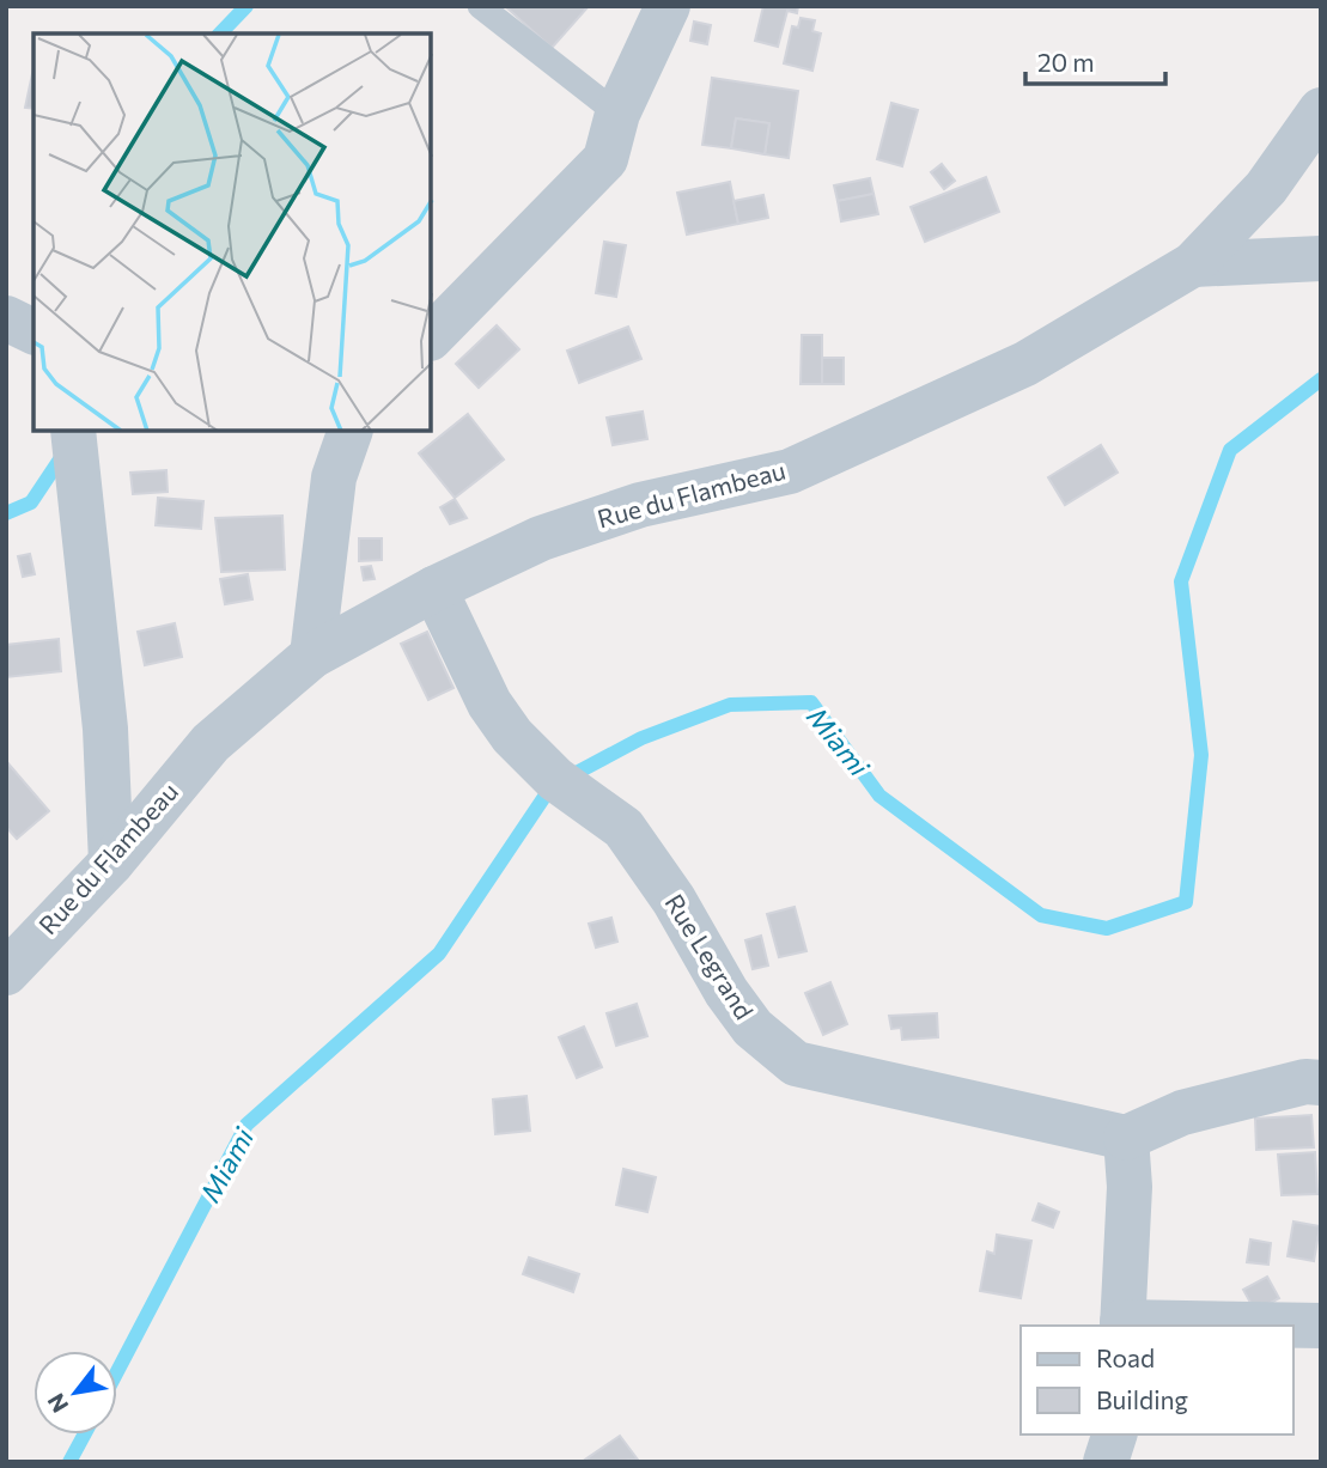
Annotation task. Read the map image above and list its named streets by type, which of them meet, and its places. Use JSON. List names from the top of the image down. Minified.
{"streets":{"street":["Rue du Flambeau","Rue Legrand"]},"crossings":[["Rue du Flambeau","Rue Legrand"]],"water":["Miami"],"legend":["Road","Building"],"scale_bar":"20 m","north":"bottom left"}
